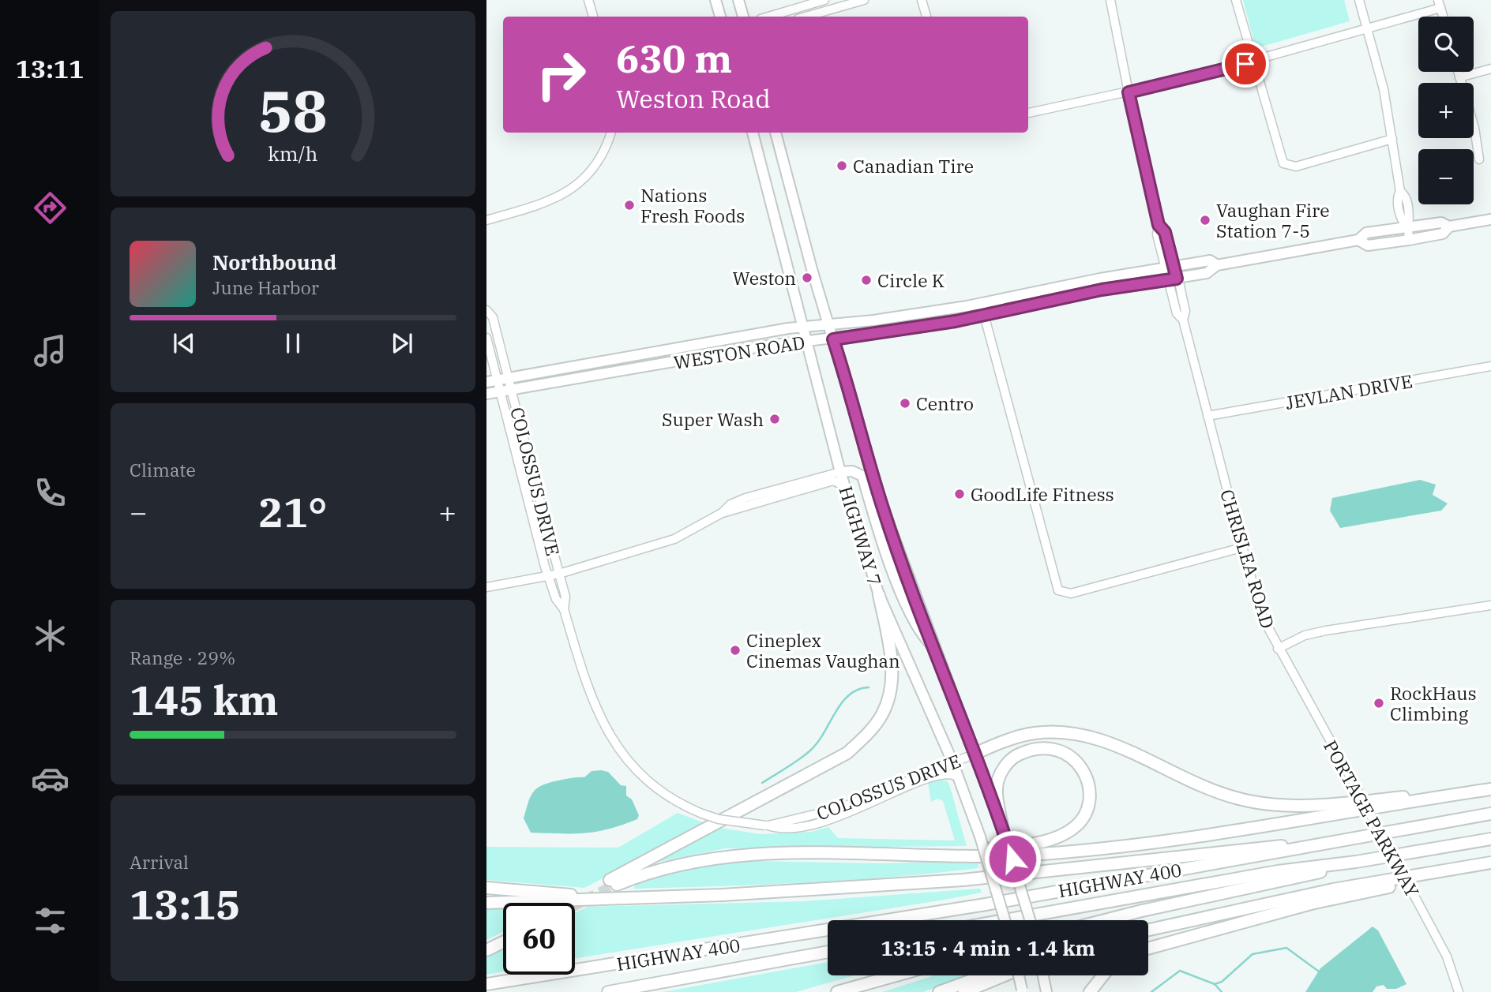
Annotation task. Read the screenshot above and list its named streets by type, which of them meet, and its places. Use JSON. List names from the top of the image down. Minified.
{"streets":{"highway":["HIGHWAY 400"],"main road":["WESTON ROAD","HIGHWAY 7"],"street":["JEVLAN DRIVE","COLOSSUS DRIVE","CHRISLEA ROAD","PORTAGE PARKWAY"]},"crossings":[["WESTON ROAD","COLOSSUS DRIVE"],["WESTON ROAD","HIGHWAY 7"],["WESTON ROAD","CHRISLEA ROAD"],["JEVLAN DRIVE","CHRISLEA ROAD"],["COLOSSUS DRIVE","HIGHWAY 7"],["CHRISLEA ROAD","PORTAGE PARKWAY"]],"places":["Canadian Tire","Nations Fresh Foods","Vaughan Fire Station 7-5","Weston","Circle K","Centro","Super Wash","GoodLife Fitness","Cineplex Cinemas Vaughan","RockHaus Climbing"],"page":{"tabs":"13:11","map_buttons":["+","−"],"turn":["630 m","Weston Road"],"song":["Northbound","June Harbor"],"tile":["Climate",["Range · 29%","145 km"],["Arrival","13:15"]],"heat":["−","21°","+"],"limit":"60","trip":"13:15 · 4 min · 1.4 km","gauge":["58","km/h"]}}
